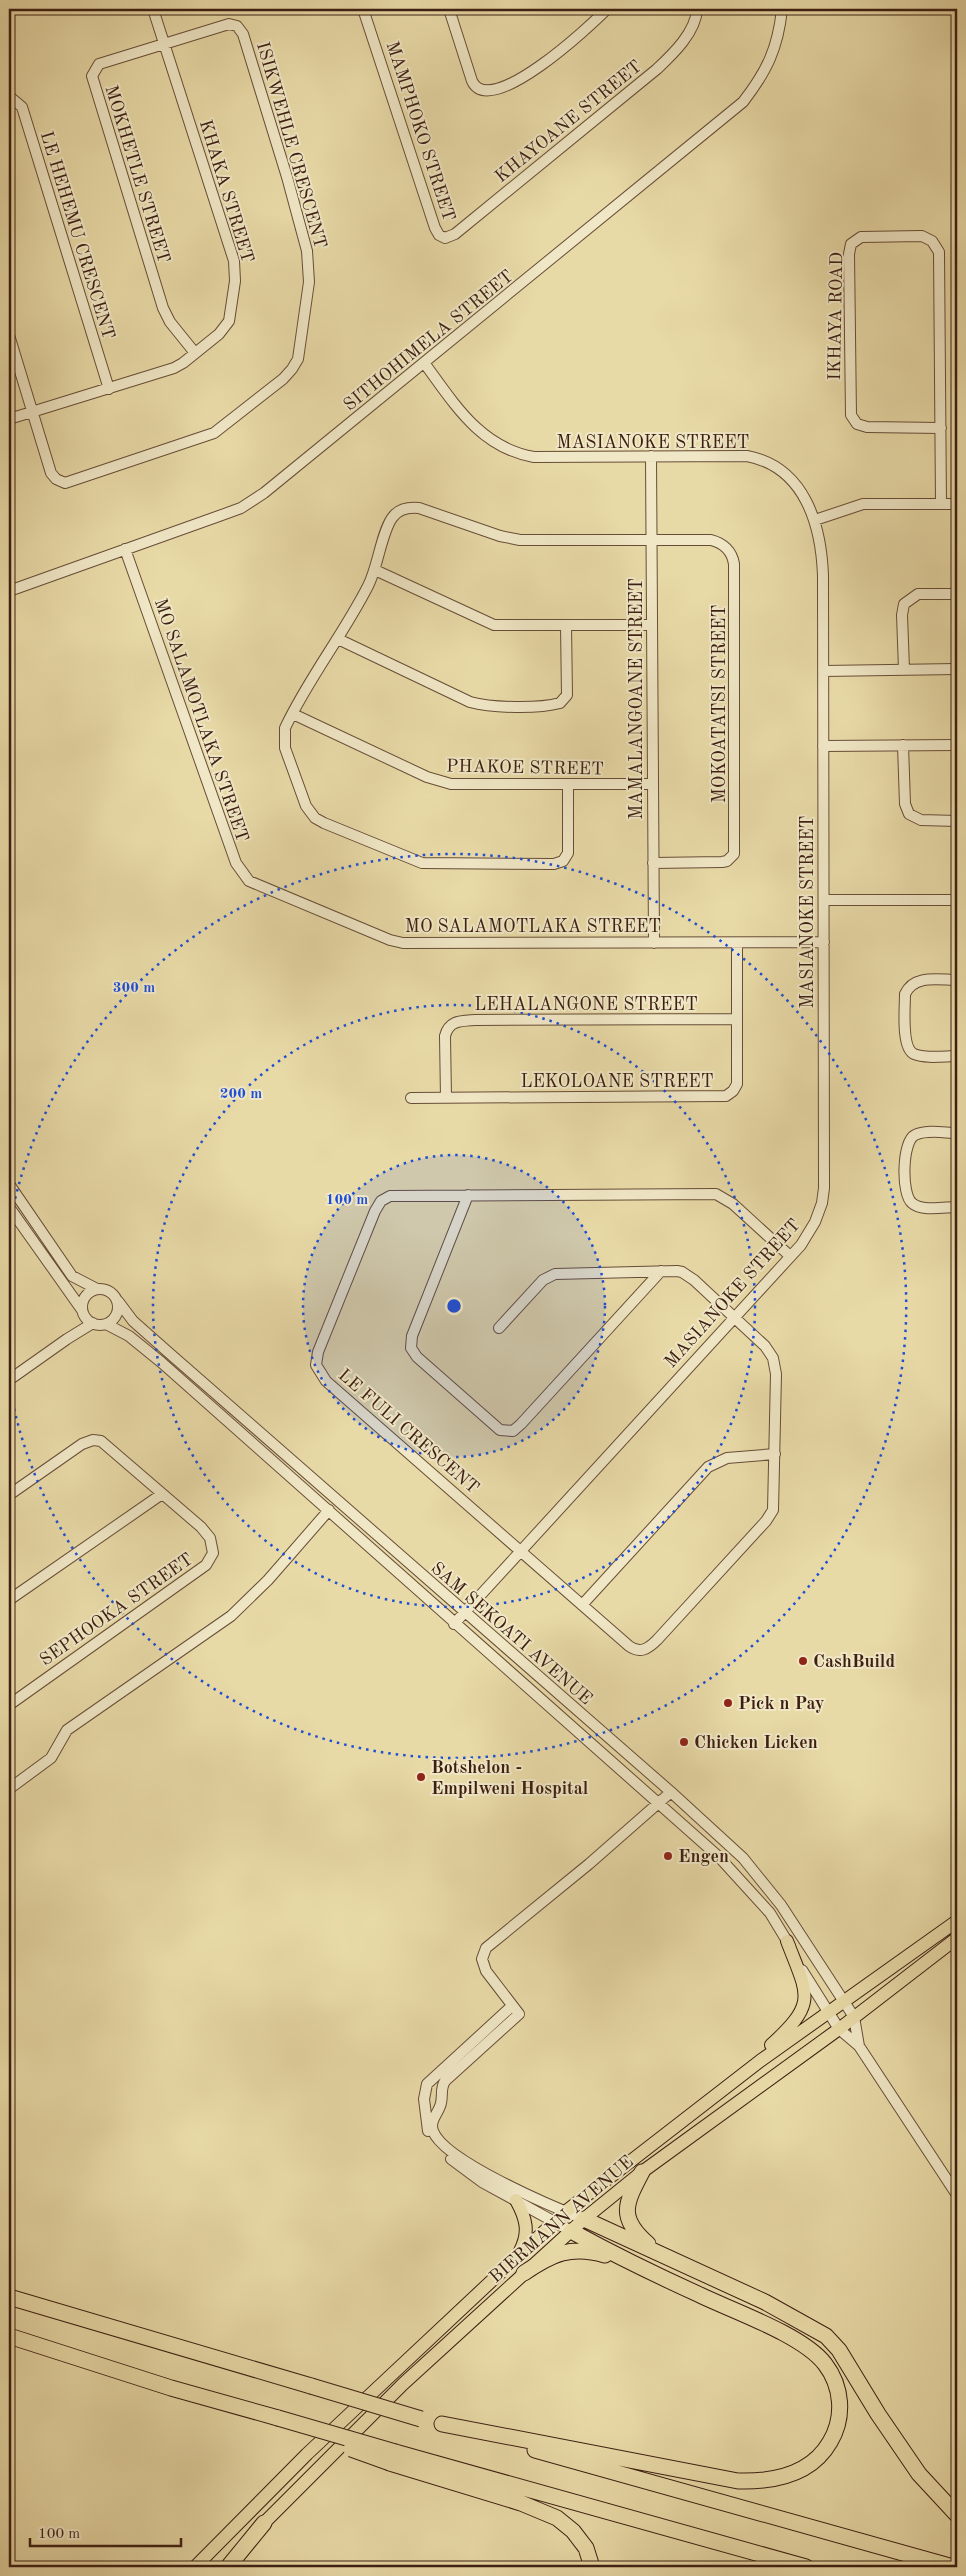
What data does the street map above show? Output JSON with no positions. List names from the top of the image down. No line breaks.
{"streets":{"main road":["BIERMANN AVENUE"],"street":["KHAYOANE STREET","MAMPHOKO STREET","ISIKWEHLE CRESCENT","MOKHETLE STREET","KHAKA STREET","LE HEHEMU CRESCENT","IKHAYA ROAD","SITHOHIMELA STREET","MASIANOKE STREET","MAMALANGOANE STREET","MOKOATATSI STREET","MO SALAMOTLAKA STREET","PHAKOE STREET","LEHALANGONE STREET","LEKOLOANE STREET","LE FULI CRESCENT","SEPHOOKA STREET","SAM SEKOATI AVENUE"]},"crossings":[["KHAYOANE STREET","MAMPHOKO STREET"],["ISIKWEHLE CRESCENT","MOKHETLE STREET"],["ISIKWEHLE CRESCENT","KHAKA STREET"],["MOKHETLE STREET","KHAKA STREET"],["KHAKA STREET","LE HEHEMU CRESCENT"],["SITHOHIMELA STREET","MASIANOKE STREET"],["SITHOHIMELA STREET","MO SALAMOTLAKA STREET"],["MASIANOKE STREET","MAMALANGOANE STREET"],["MASIANOKE STREET","MO SALAMOTLAKA STREET"],["MASIANOKE STREET","LE FULI CRESCENT"],["MASIANOKE STREET","SAM SEKOATI AVENUE"],["MAMALANGOANE STREET","MOKOATATSI STREET"],["MAMALANGOANE STREET","MO SALAMOTLAKA STREET"],["MAMALANGOANE STREET","PHAKOE STREET"],["MOKOATATSI STREET","PHAKOE STREET"],["MO SALAMOTLAKA STREET","LEKOLOANE STREET"],["LEHALANGONE STREET","LEKOLOANE STREET"],["SAM SEKOATI AVENUE","BIERMANN AVENUE"]],"places":["CashBuild","Pick n Pay","Chicken Licken","Botshelon - Empilweni Hospital","Engen"],"scale_bar":"100 m","rings":["300 m","200 m","100 m"]}
